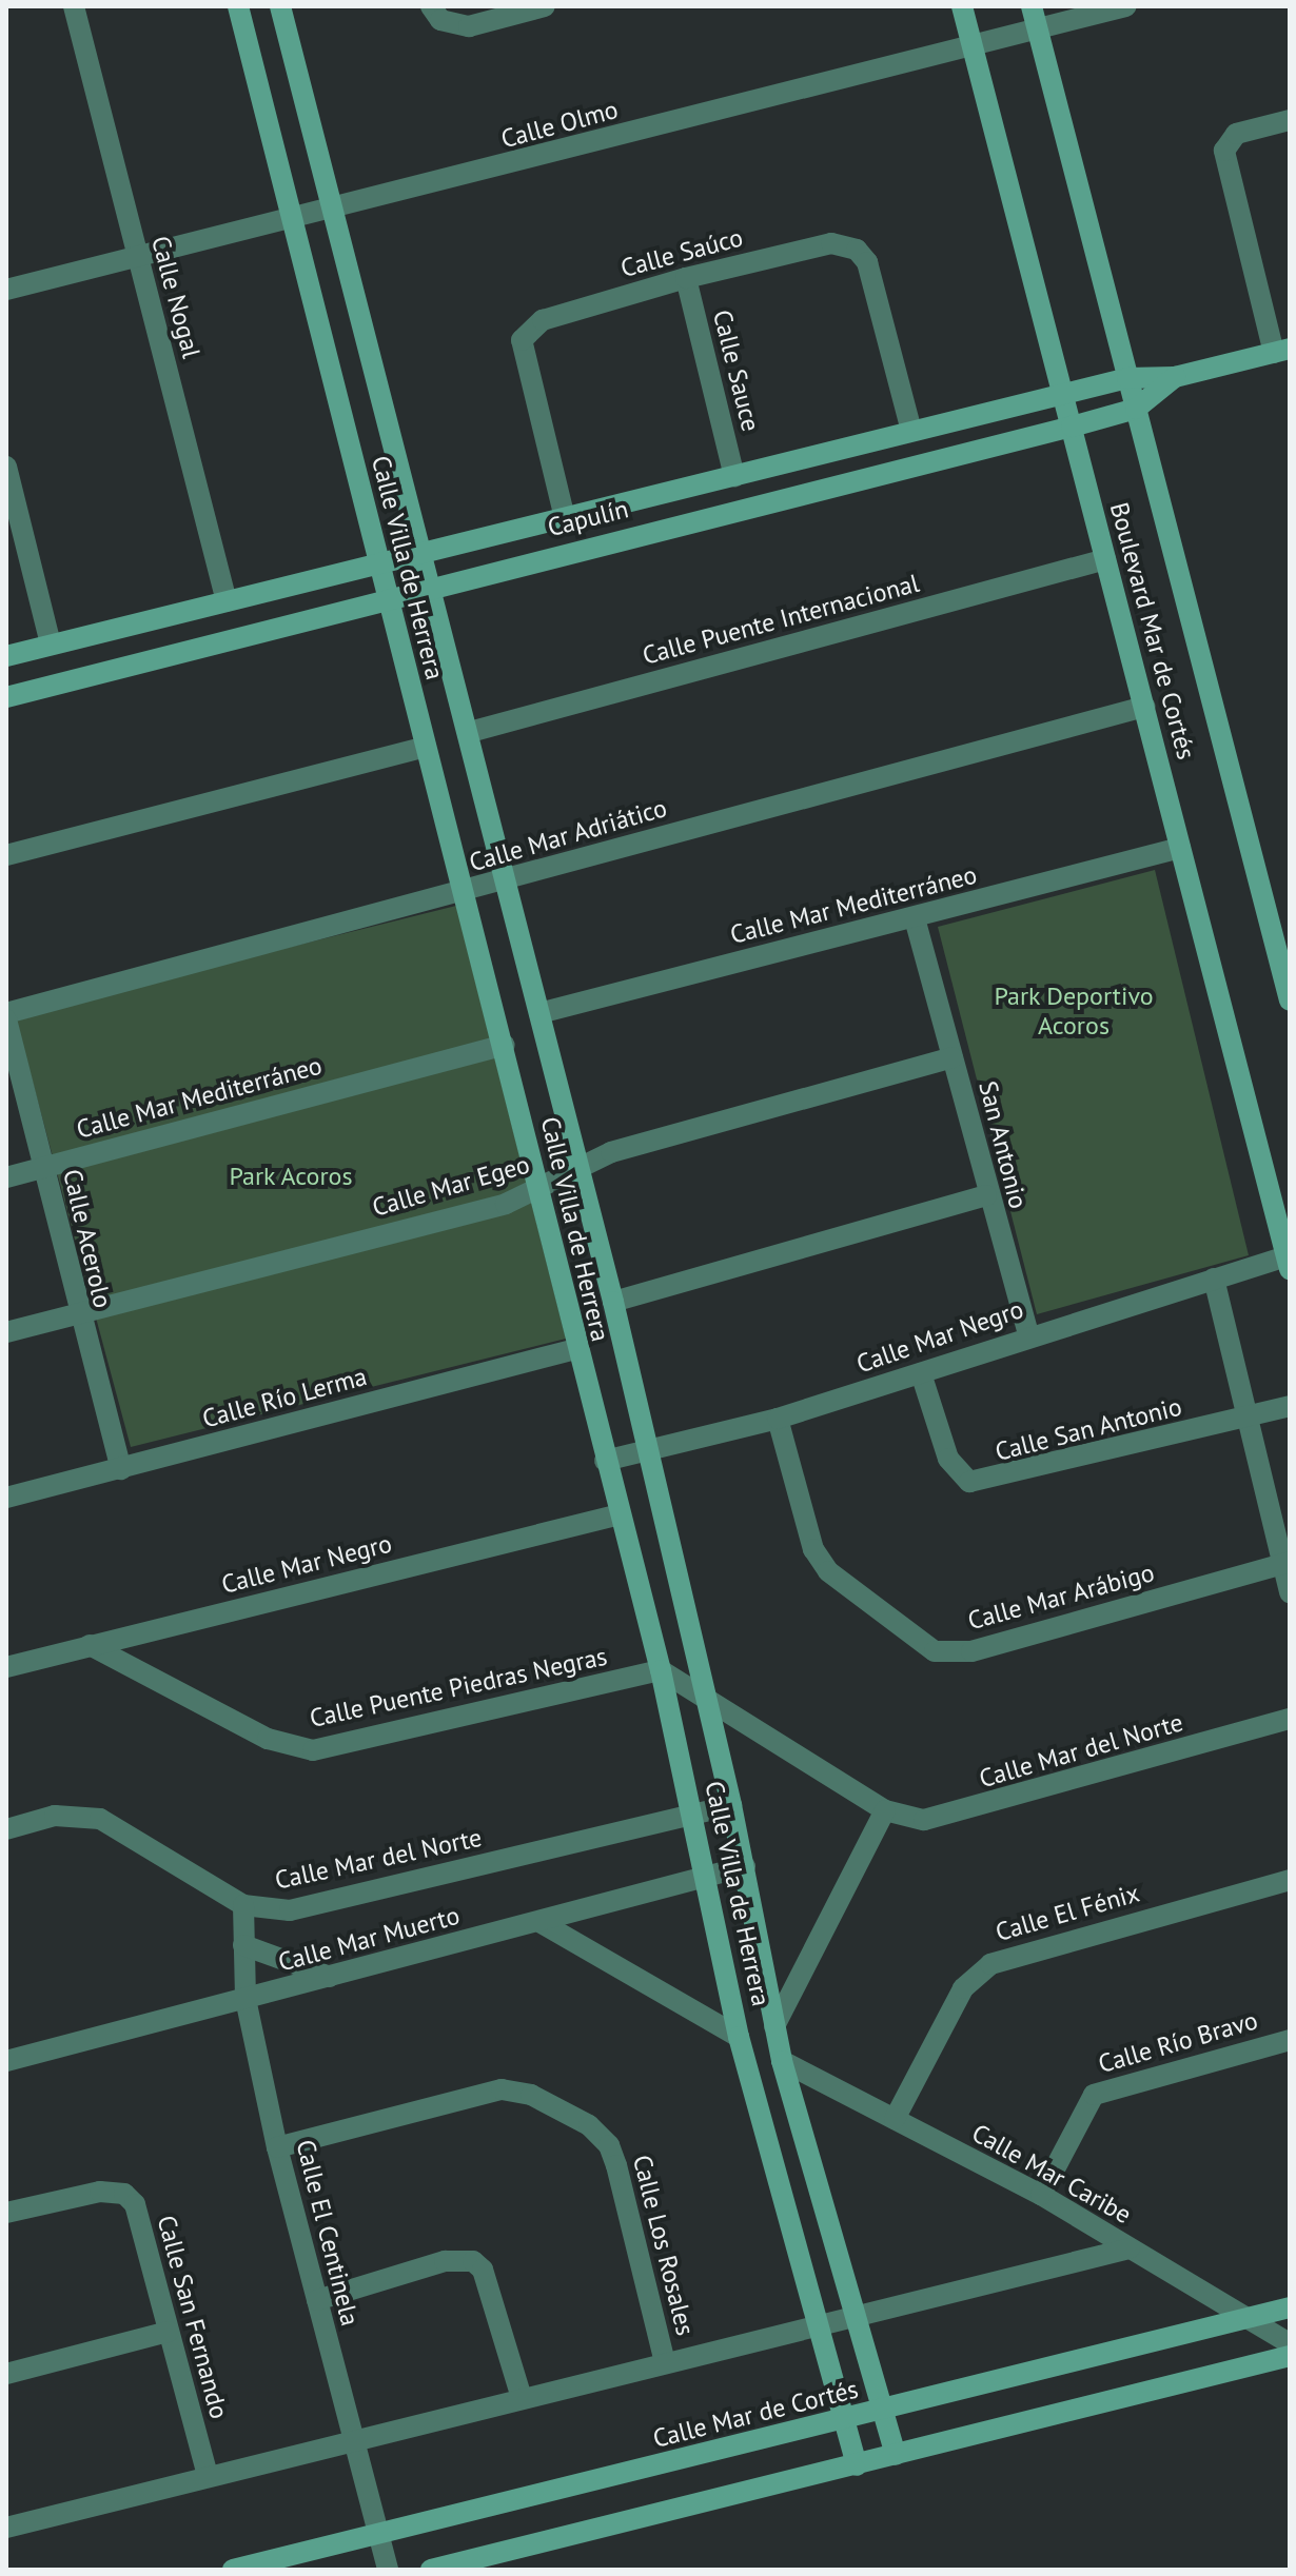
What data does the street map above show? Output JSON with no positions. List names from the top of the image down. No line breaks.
{"streets":{"street":["Calle Olmo","Calle Saúco","Calle Nogal","Calle Sauce","Capulín","Calle Villa de Herrera","Calle Puente Internacional","Boulevard Mar de Cortés","Calle Mar Adriático","Calle Mar Mediterráneo","San Antonio","Calle Mar Egeo","Calle Acerolo","Calle Mar Negro","Calle Río Lerma","Calle San Antonio","Calle Mar Arábigo","Calle Puente Piedras Negras","Calle Mar del Norte","Calle El Fénix","Calle Mar Muerto","Calle Río Bravo","Calle Mar Caribe","Calle El Centinela","Calle Los Rosales","Calle San Fernando","Calle Mar de Cortés"]},"crossings":[["Calle Olmo","Calle Nogal"],["Calle Olmo","Calle Villa de Herrera"],["Calle Olmo","Boulevard Mar de Cortés"],["Calle Saúco","Calle Sauce"],["Calle Saúco","Capulín"],["Calle Nogal","Capulín"],["Calle Sauce","Capulín"],["Capulín","Calle Villa de Herrera"],["Capulín","Boulevard Mar de Cortés"],["Calle Villa de Herrera","Calle Puente Internacional"],["Calle Villa de Herrera","Calle Mar Adriático"],["Calle Villa de Herrera","Calle Mar Mediterráneo"],["Calle Villa de Herrera","Calle Mar Egeo"],["Calle Villa de Herrera","Calle Mar Negro"],["Calle Villa de Herrera","Calle Río Lerma"],["Calle Villa de Herrera","Calle Puente Piedras Negras"],["Calle Villa de Herrera","Calle Mar del Norte"],["Calle Villa de Herrera","Calle Mar Muerto"],["Calle Villa de Herrera","Calle Mar Caribe"],["Calle Villa de Herrera","Calle Mar de Cortés"],["Calle Puente Internacional","Boulevard Mar de Cortés"],["Boulevard Mar de Cortés","Calle Mar Adriático"],["Boulevard Mar de Cortés","Calle Mar Mediterráneo"],["Boulevard Mar de Cortés","Calle Mar Negro"],["Calle Mar Mediterráneo","San Antonio"],["Calle Mar Mediterráneo","Calle Acerolo"],["San Antonio","Calle Mar Egeo"],["San Antonio","Calle Mar Negro"],["Calle Mar Egeo","Calle Acerolo"],["Calle Acerolo","Calle Río Lerma"],["Calle Mar Negro","Calle San Antonio"],["Calle Mar Negro","Calle Mar Arábigo"],["Calle Mar Negro","Calle Puente Piedras Negras"],["Calle Puente Piedras Negras","Calle Mar del Norte"],["Calle Mar del Norte","Calle El Centinela"],["Calle El Fénix","Calle Mar Caribe"],["Calle Mar Muerto","Calle El Centinela"],["Calle Río Bravo","Calle Mar Caribe"],["Calle Mar Caribe","Calle Mar de Cortés"],["Calle El Centinela","Calle Los Rosales"],["Calle El Centinela","Calle Mar de Cortés"]],"parks":["Park Deportivo Acoros","Park Acoros"]}
